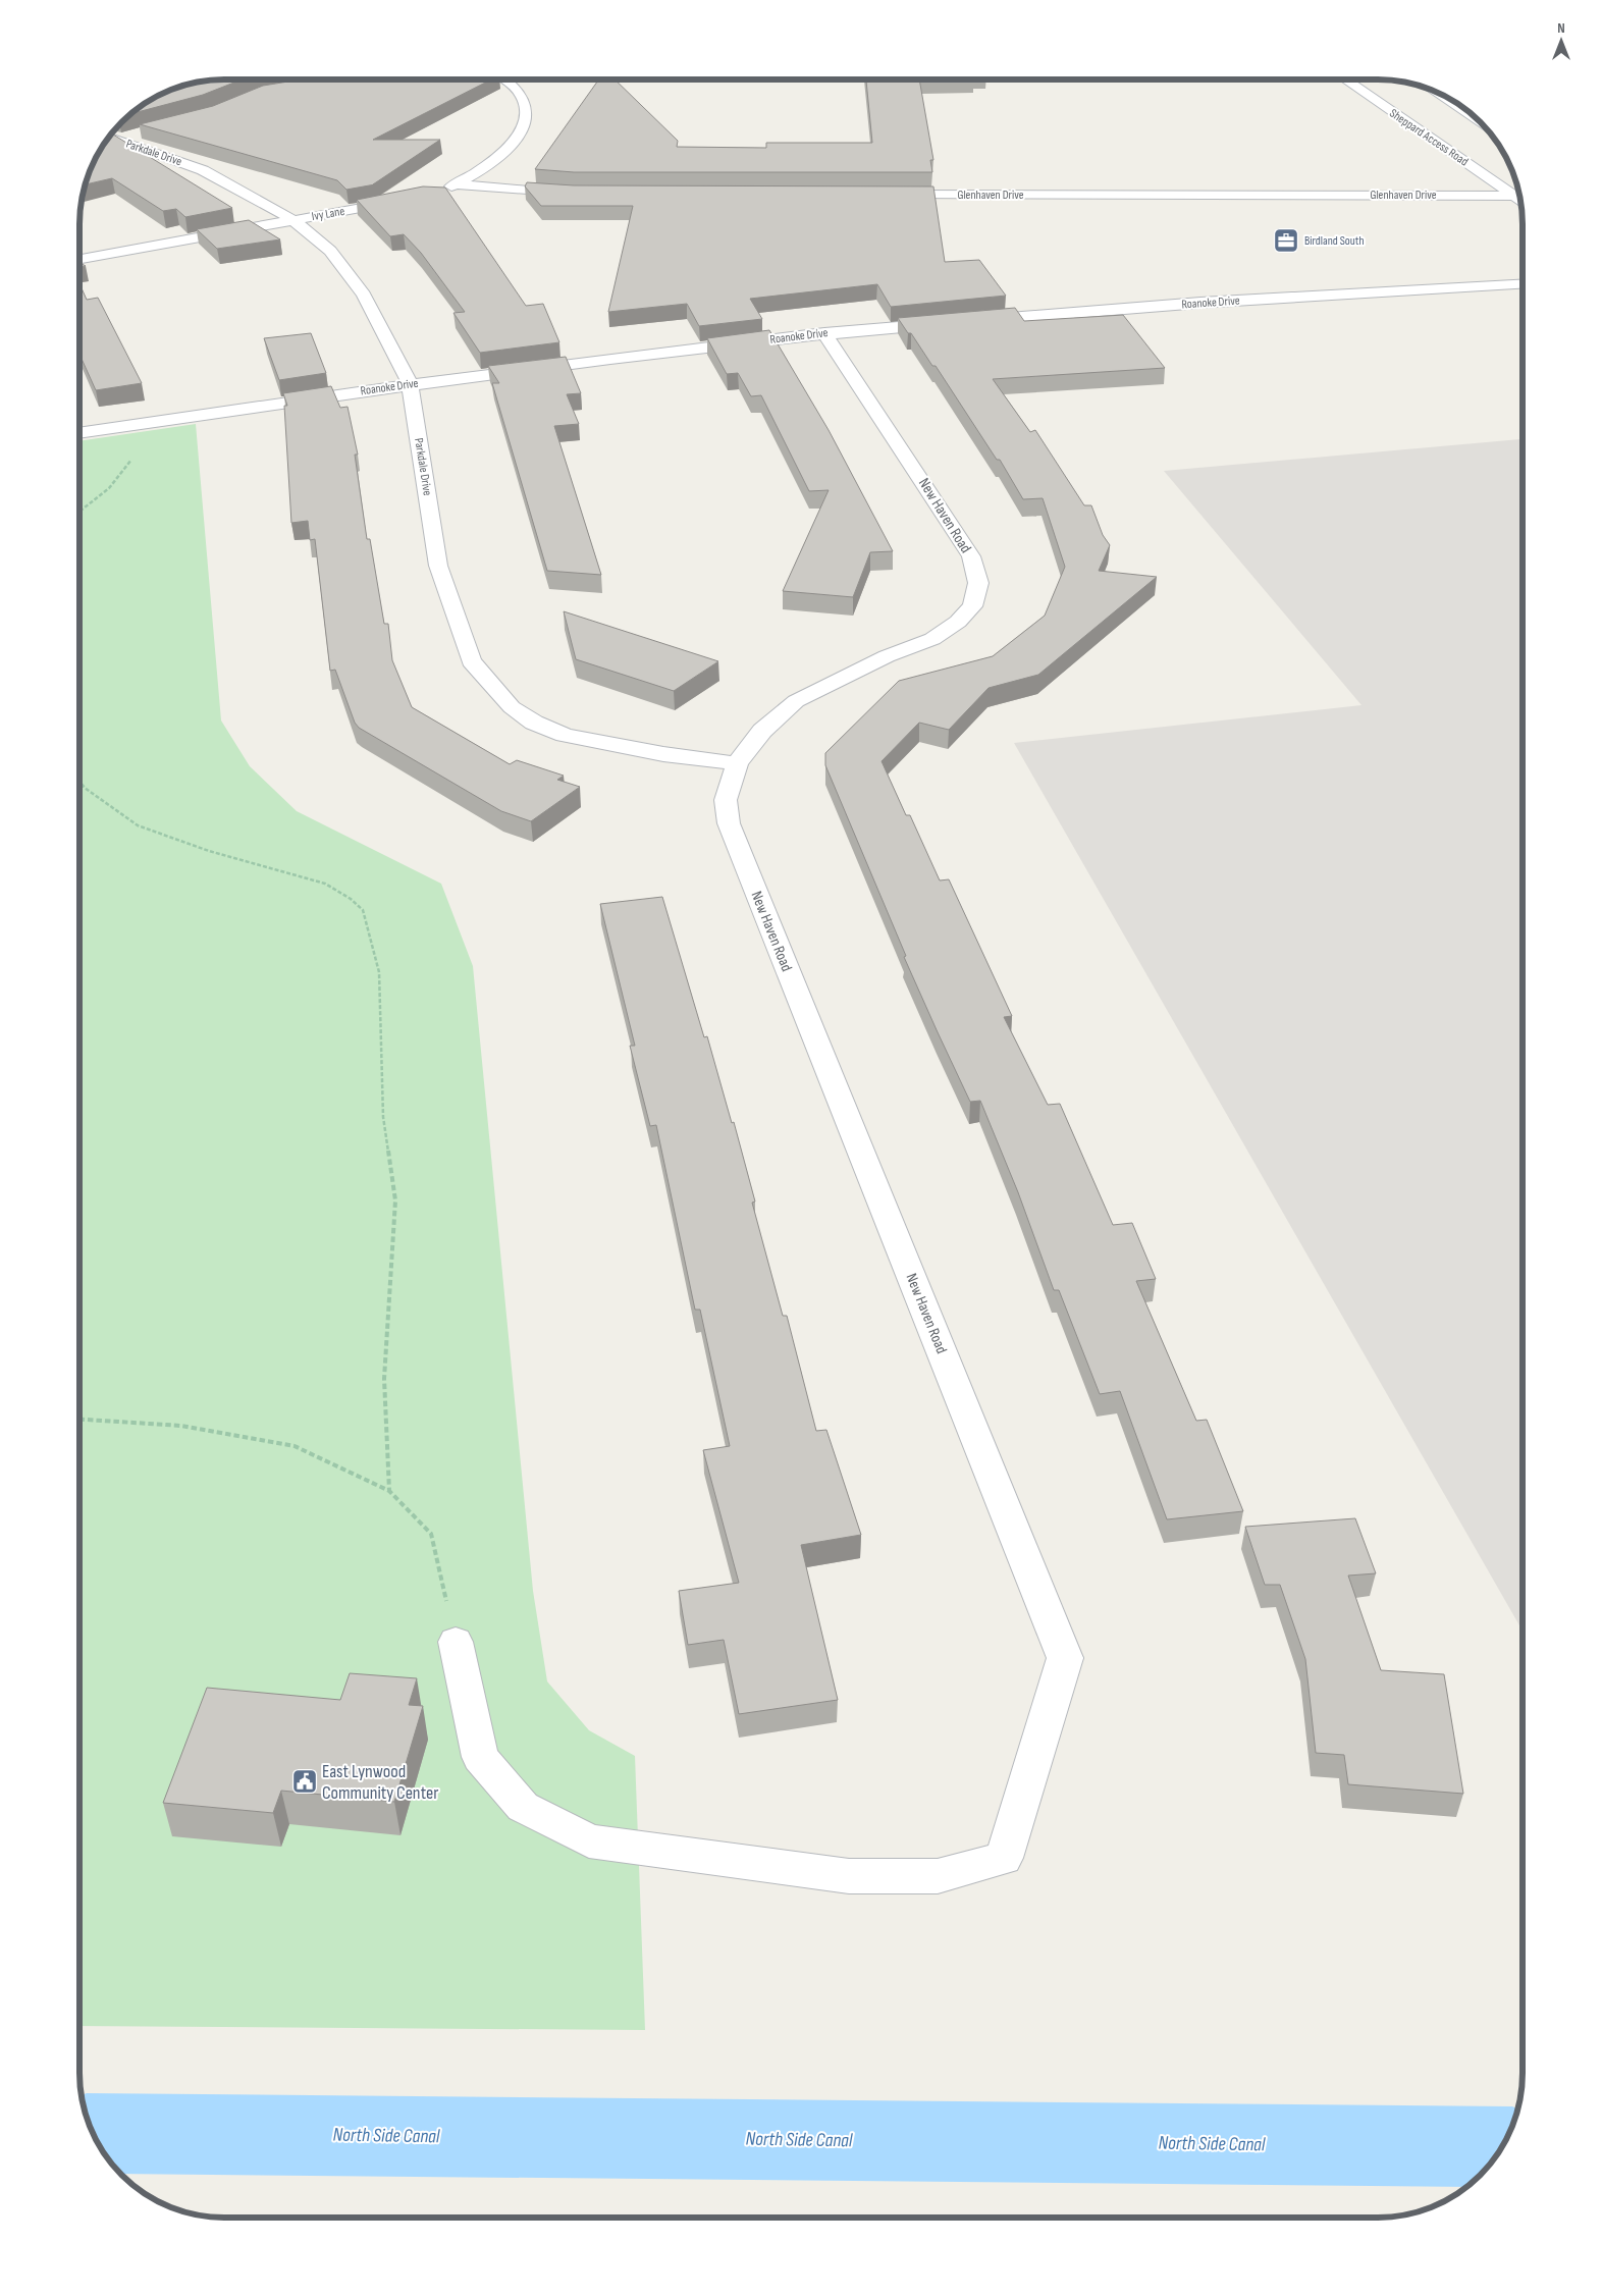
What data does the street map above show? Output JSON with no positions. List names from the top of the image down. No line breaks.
{"streets":{"street":["Sheppard Access Road","Parkdale Drive","Glenhaven Drive","Ivy Lane","Roanoke Drive","New Haven Road"]},"crossings":[["Sheppard Access Road","Glenhaven Drive"],["Parkdale Drive","Ivy Lane"],["Parkdale Drive","Roanoke Drive"],["Parkdale Drive","New Haven Road"],["Roanoke Drive","New Haven Road"]],"water":["North Side Canal"],"places":{"office":["Birdland South"],"public building":["East Lynwood Community Center"]},"north":"top"}
